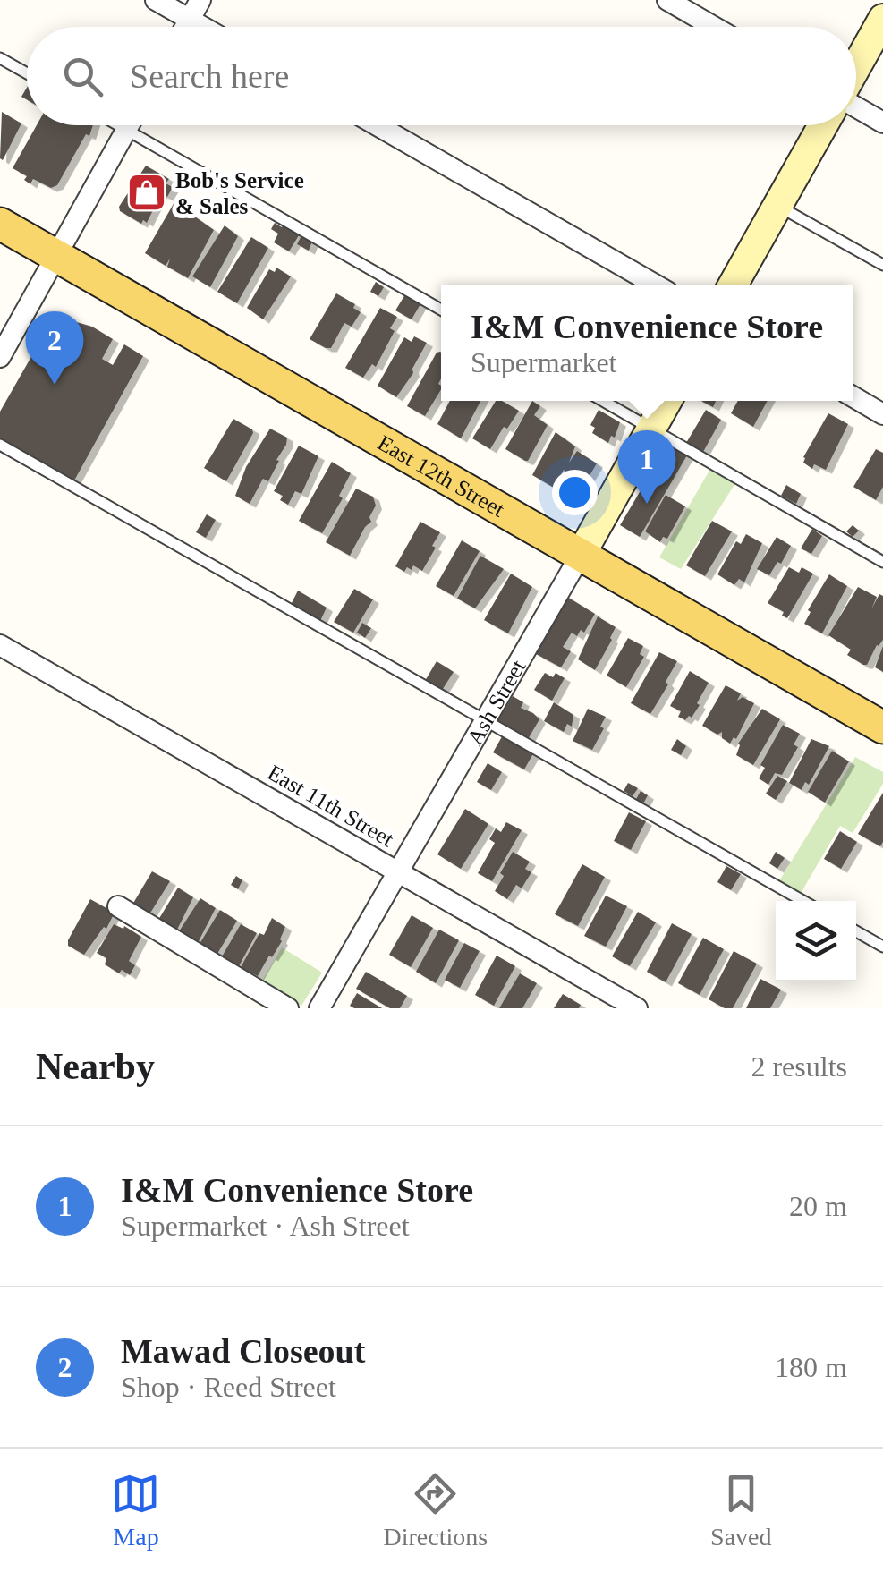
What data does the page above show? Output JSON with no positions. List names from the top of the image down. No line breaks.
{"streets":{"main road":["East 12th Street"],"street":["Ash Street","East 11th Street"]},"crossings":[["East 12th Street","Ash Street"],["Ash Street","East 11th Street"]],"places":{"shop":["Bob's Service & Sales"]},"page":{"search":"Search here","popup":["I&M Convenience Store","Supermarket"],"pins":["2","1"],"heading":["Nearby","2 results"],"list":[{"mark":"1","name":"I&M Convenience Store","note":"Supermarket · Ash Street","value":"20 m"},{"mark":"2","name":"Mawad Closeout","note":"Shop · Reed Street","value":"180 m"}],"nav":["Map","Directions","Saved"]}}
